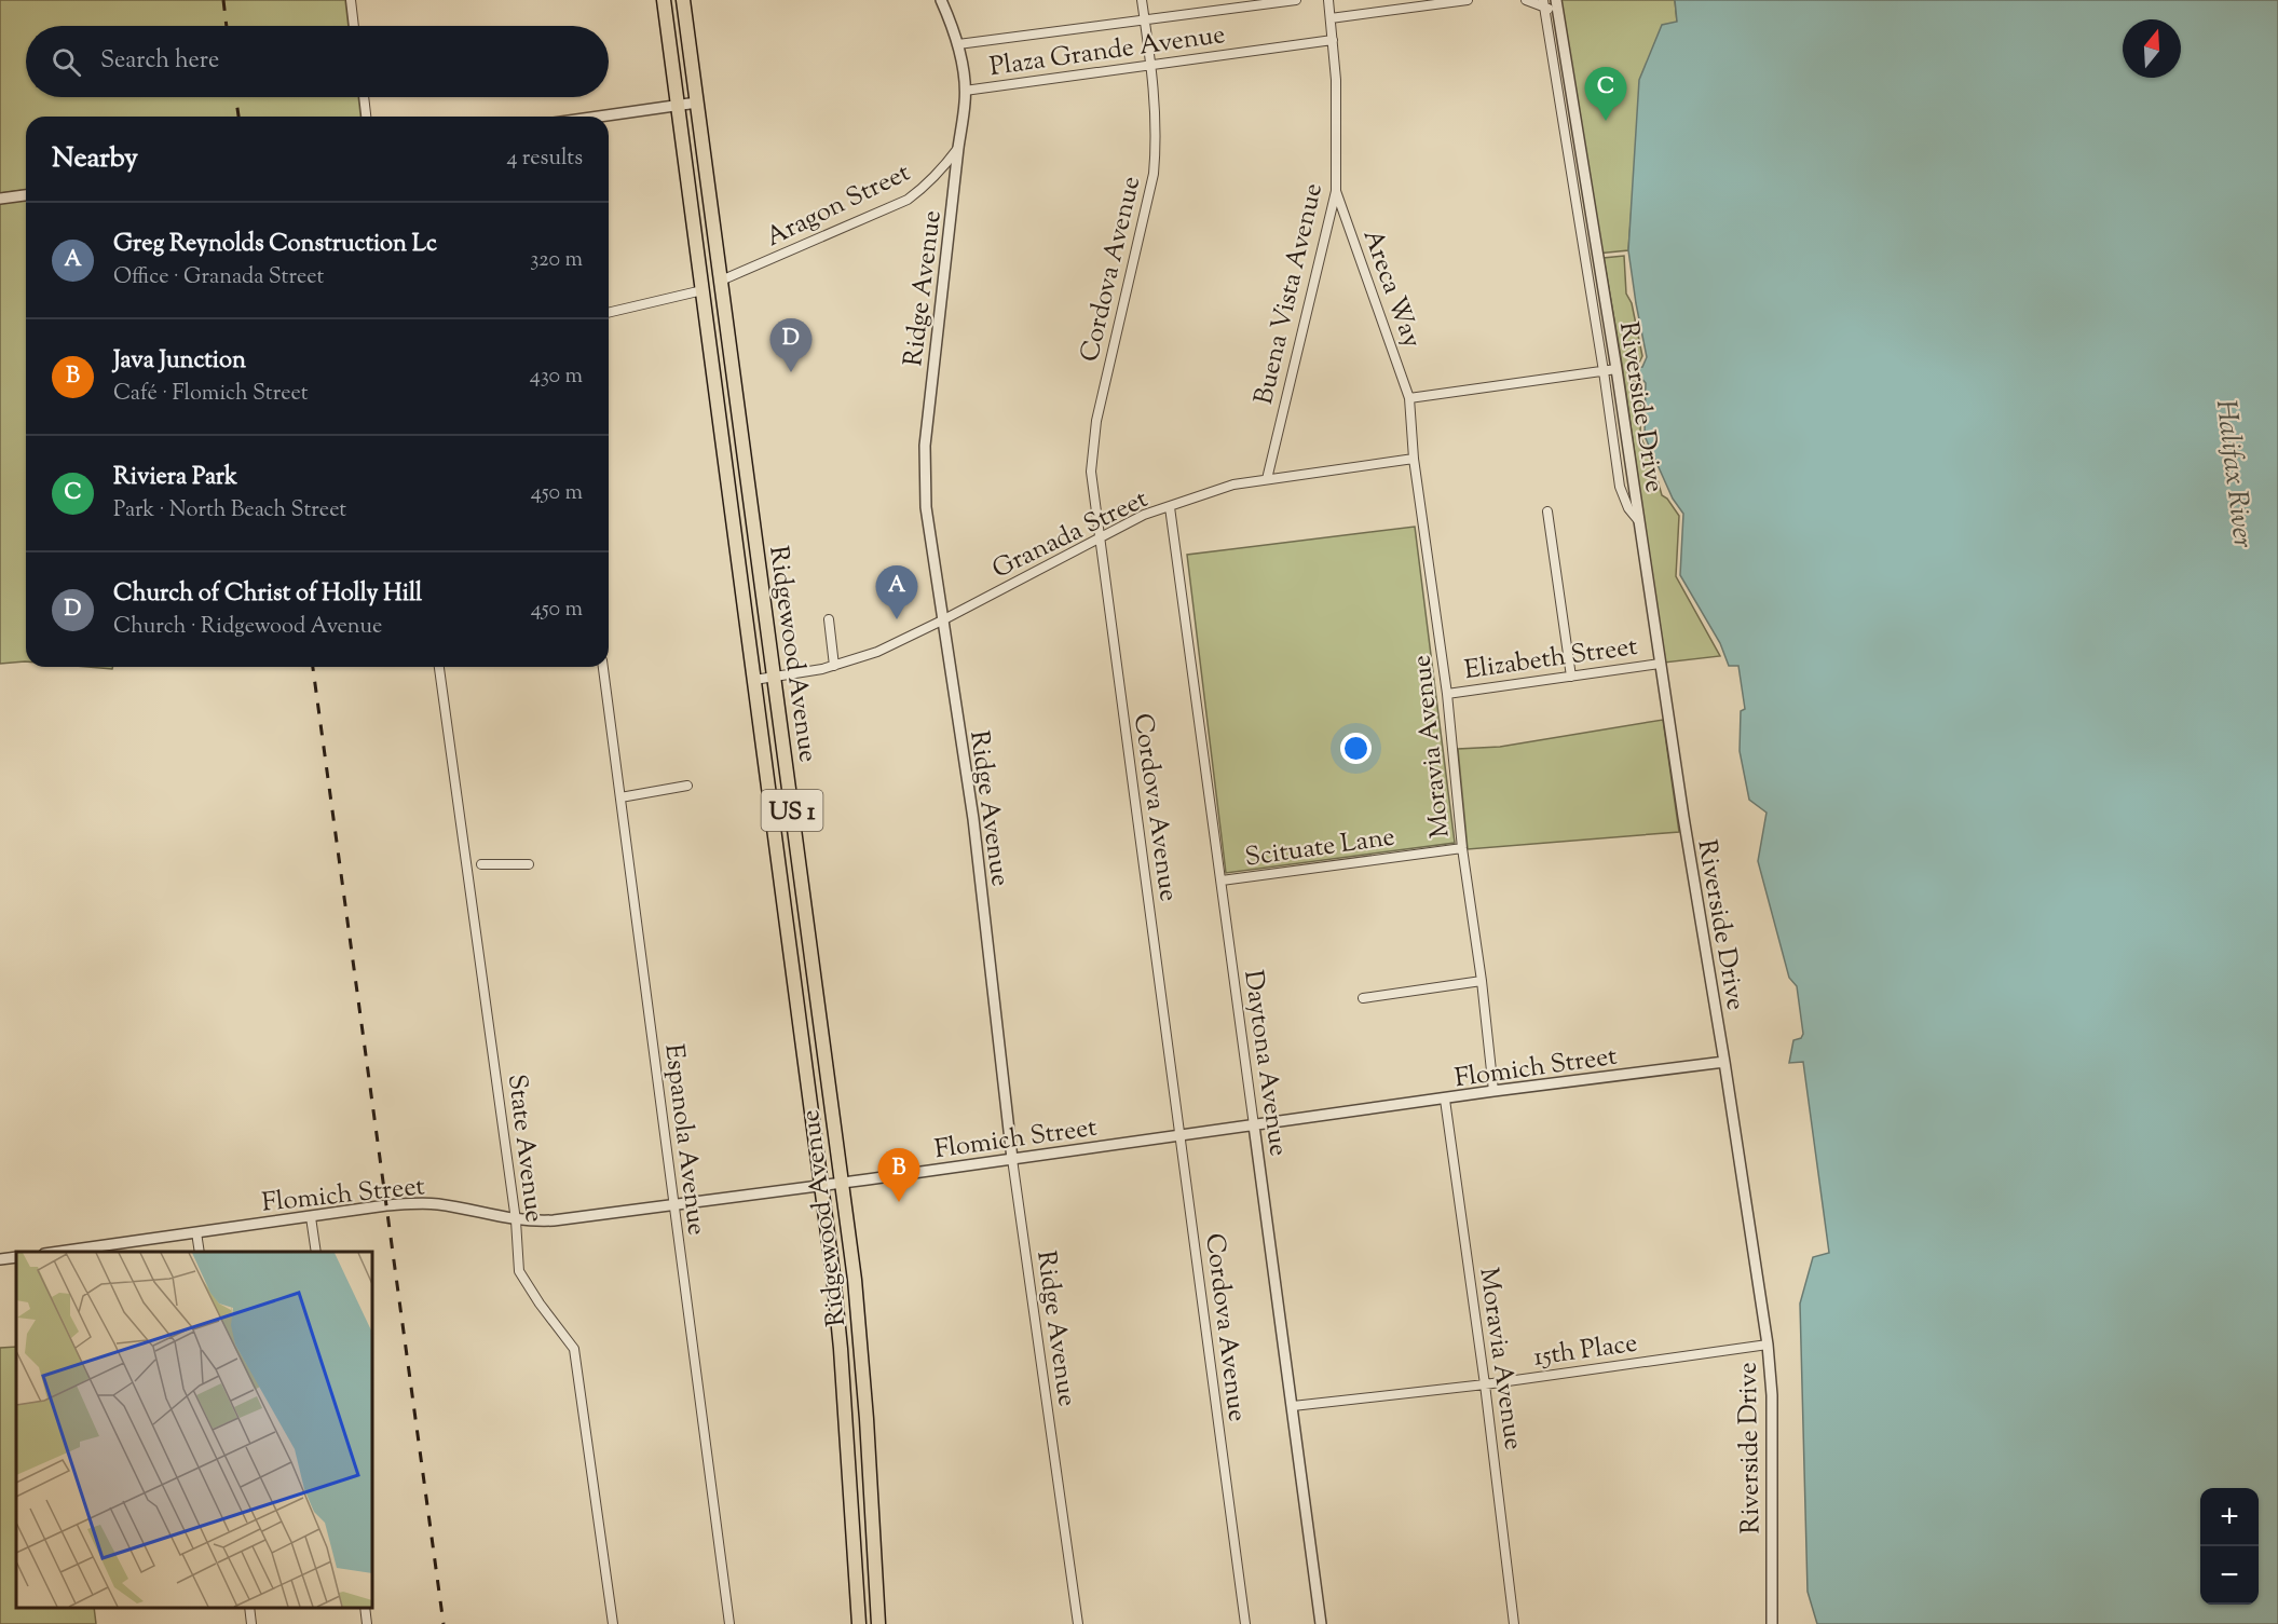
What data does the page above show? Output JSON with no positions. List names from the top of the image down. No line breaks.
{"streets":{"main road":["Ridgewood Avenue","US 1"],"street":["Plaza Grande Avenue","Aragon Street","Cordova Avenue","Ridge Avenue","Areca Way","Buena Vista Avenue","Riverside Drive","Granada Street","Elizabeth Street","Moravia Avenue","Scituate Lane","Daytona Avenue","Flomich Street","Espanola Avenue","State Avenue","15th Place"]},"crossings":[["Plaza Grande Avenue","Cordova Avenue"],["Plaza Grande Avenue","Ridge Avenue"],["Plaza Grande Avenue","Buena Vista Avenue"],["Aragon Street","Ridge Avenue"],["Aragon Street","Ridgewood Avenue"],["Cordova Avenue","Granada Street"],["Cordova Avenue","Flomich Street"],["Ridge Avenue","Granada Street"],["Ridge Avenue","Flomich Street"],["Areca Way","Buena Vista Avenue"],["Areca Way","Moravia Avenue"],["Buena Vista Avenue","Granada Street"],["Riverside Drive","Elizabeth Street"],["Riverside Drive","Flomich Street"],["Riverside Drive","15th Place"],["Granada Street","Ridgewood Avenue"],["Granada Street","Moravia Avenue"],["Granada Street","Daytona Avenue"],["Ridgewood Avenue","Flomich Street"],["Elizabeth Street","Moravia Avenue"],["Moravia Avenue","Scituate Lane"],["Moravia Avenue","Flomich Street"],["Moravia Avenue","15th Place"],["Scituate Lane","Daytona Avenue"],["Daytona Avenue","Flomich Street"],["Daytona Avenue","15th Place"],["Flomich Street","Espanola Avenue"],["Flomich Street","State Avenue"]],"water":["Halifax River"],"north":"top","page":{"search":"Search here","pins":["C","D","A","B"],"heading":["Nearby","4 results"],"list":[{"mark":"A","name":"Greg Reynolds Construction Lc","note":"Office · Granada Street","value":"320 m"},{"mark":"B","name":"Java Junction","note":"Café · Flomich Street","value":"430 m"},{"mark":"C","name":"Riviera Park","note":"Park · North Beach Street","value":"450 m"},{"mark":"D","name":"Church of Christ of Holly Hill","note":"Church · Ridgewood Avenue","value":"450 m"}],"map_buttons":["+","−"]}}
